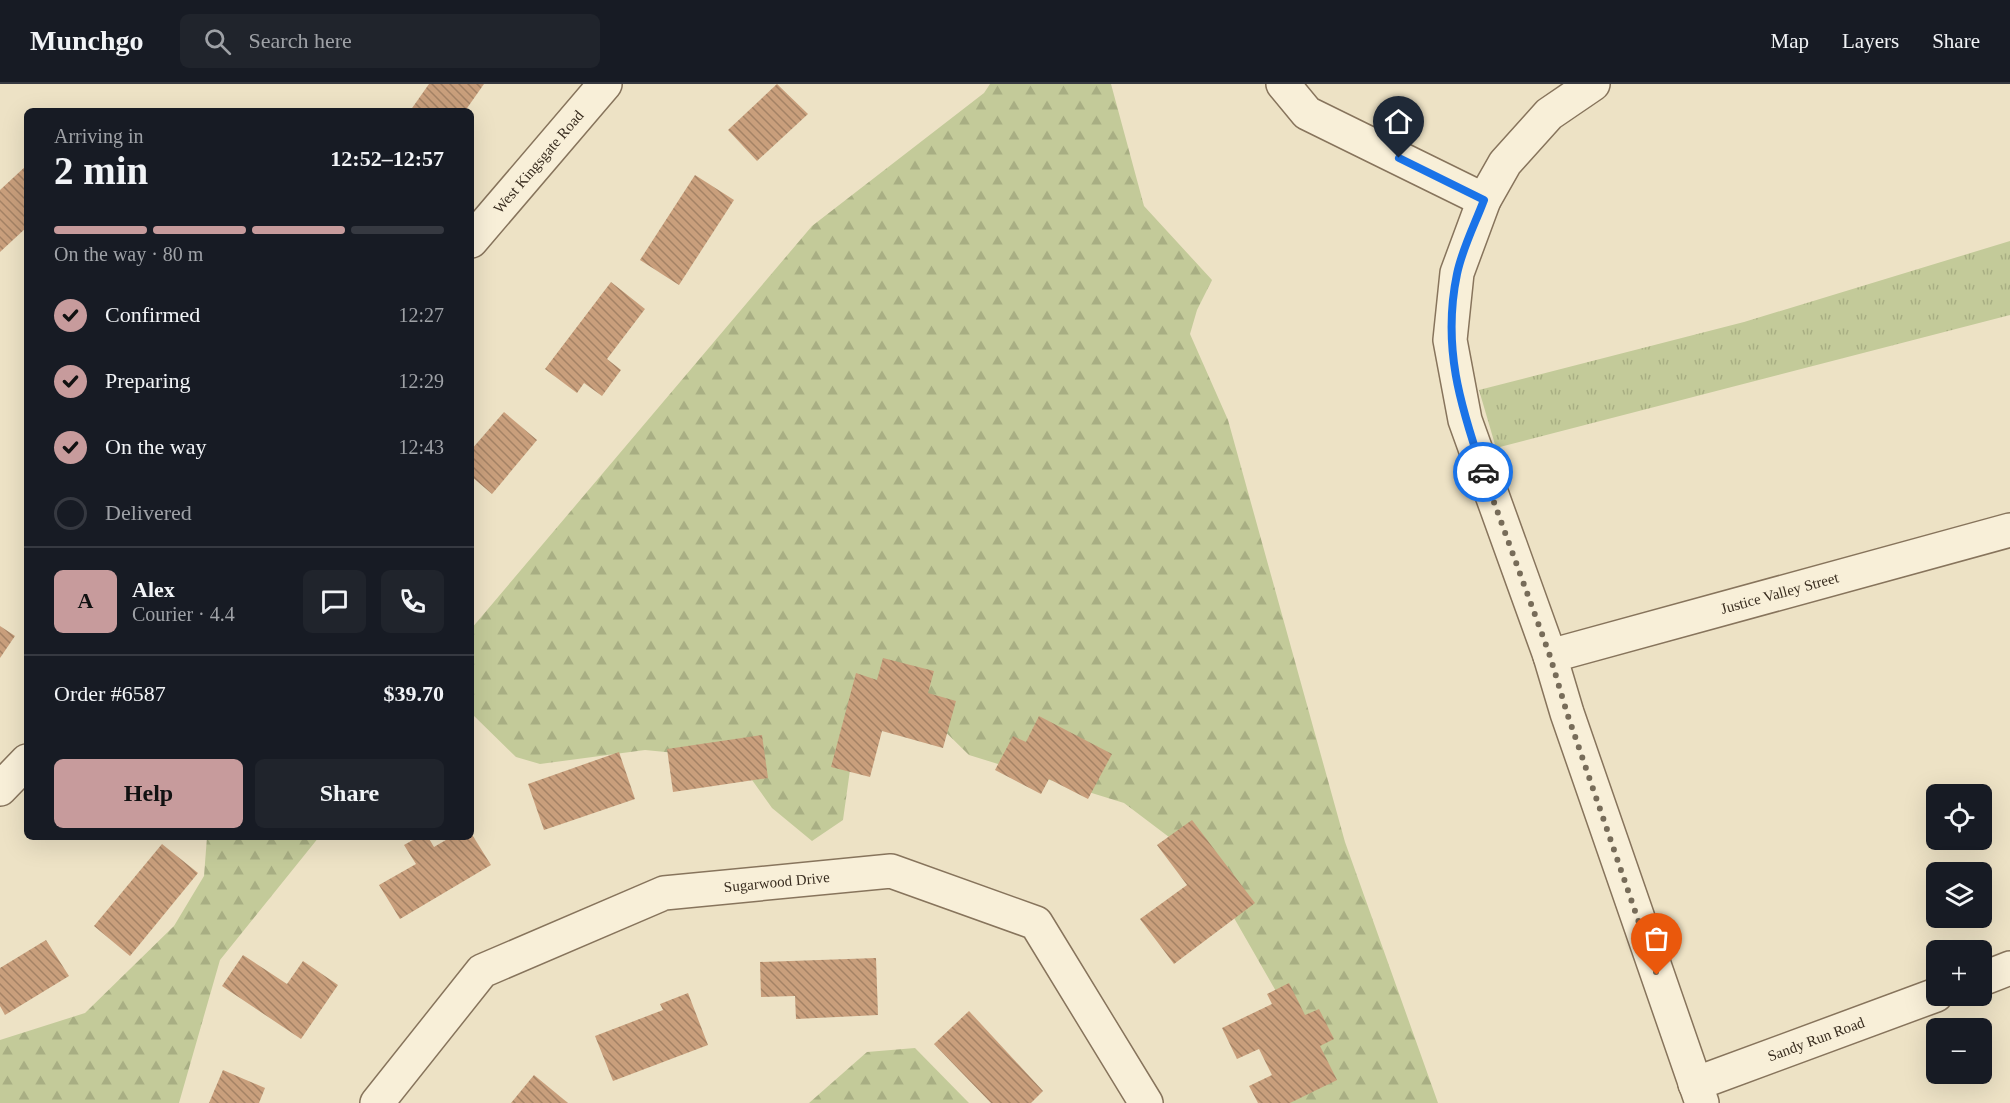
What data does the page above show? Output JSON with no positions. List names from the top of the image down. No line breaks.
{"streets":{"street":["West Kingsgate Road","Justice Valley Street","Sugarwood Drive","Sandy Run Road"]},"page":{"header":"Munchgo","search":"Search here","nav":["Map","Layers","Share"],"heading":["2 min","Arriving in","12:52–12:57"],"panel":["Alex","Courier · 4.4","Order #6587","$39.70"],"bar":"On the way · 80 m","list":[["Confirmed","12:27"],["Preparing","12:29"],["On the way","12:43"],"Delivered"],"round":"A","buttons":["Help","Share"],"map_buttons":["+","−"]}}
